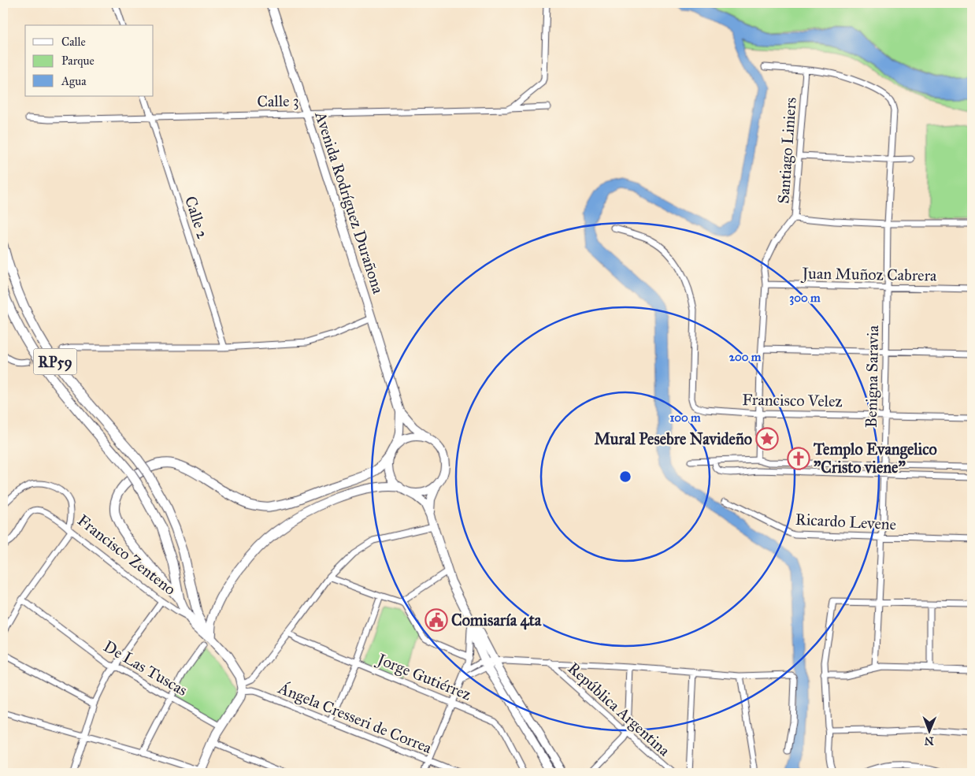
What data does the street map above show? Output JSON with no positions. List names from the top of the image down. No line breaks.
{"streets":{"main road":["Avenida Rodríguez Durañona","RP59"],"street":["Calle 3","Santiago Liniers","Calle 2","Juan Muñoz Cabrera","Benigna Saravia","Francisco Velez","Ricardo Levene","Francisco Zenteno","De Las Tuscas","Jorge Gutiérrez","República Argentina","Ángela Cresseri de Correa"]},"crossings":[["Calle 3","Avenida Rodríguez Durañona"],["Calle 3","Calle 2"],["Santiago Liniers","Juan Muñoz Cabrera"],["Santiago Liniers","Benigna Saravia"],["Santiago Liniers","Francisco Velez"],["Juan Muñoz Cabrera","Benigna Saravia"],["Benigna Saravia","Francisco Velez"],["Benigna Saravia","Ricardo Levene"]],"places":{"place":["Mural Pesebre Navideño"],"church":["Templo Evangelico \"Cristo viene\""],"public building":["Comisaría 4ta"]},"legend":["Calle","Parque","Agua"],"north":"bottom","rings":["300 m","200 m","100 m"]}
